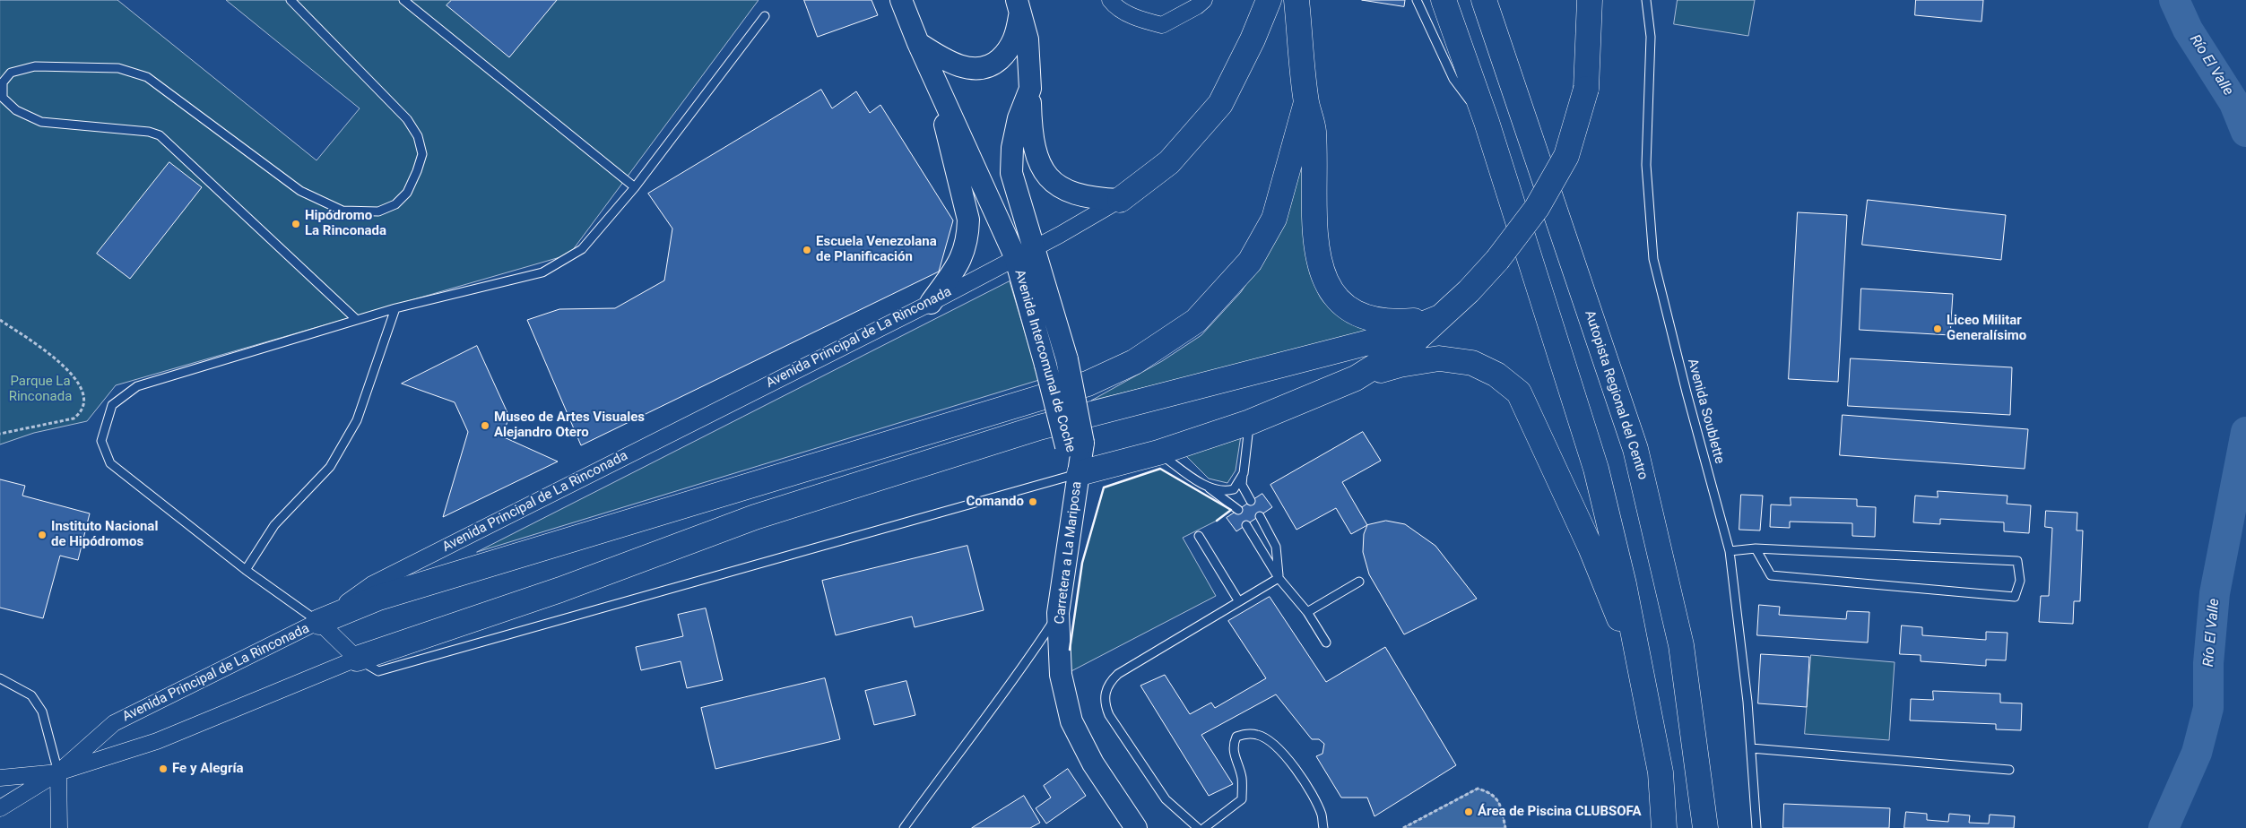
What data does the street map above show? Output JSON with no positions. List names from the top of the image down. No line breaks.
{"streets":{"highway":["Autopista Regional del Centro"],"main road":["Avenida Intercomunal de Coche","Carretera a La Mariposa"],"street":["Avenida Principal de La Rinconada"],"lane":["Avenida Soublette"]},"crossings":[["Avenida Principal de La Rinconada","Avenida Intercomunal de Coche"],["Avenida Intercomunal de Coche","Carretera a La Mariposa"]],"water":["Río El Valle"],"parks":["Parque La Rinconada"],"places":["Hipódromo La Rinconada","Escuela Venezolana de Planificación","Liceo Militar Generalísimo","Museo de Artes Visuales Alejandro Otero","Comando","Instituto Nacional de Hipódromos","Fe y Alegría","Área de Piscina CLUBSOFA"]}
